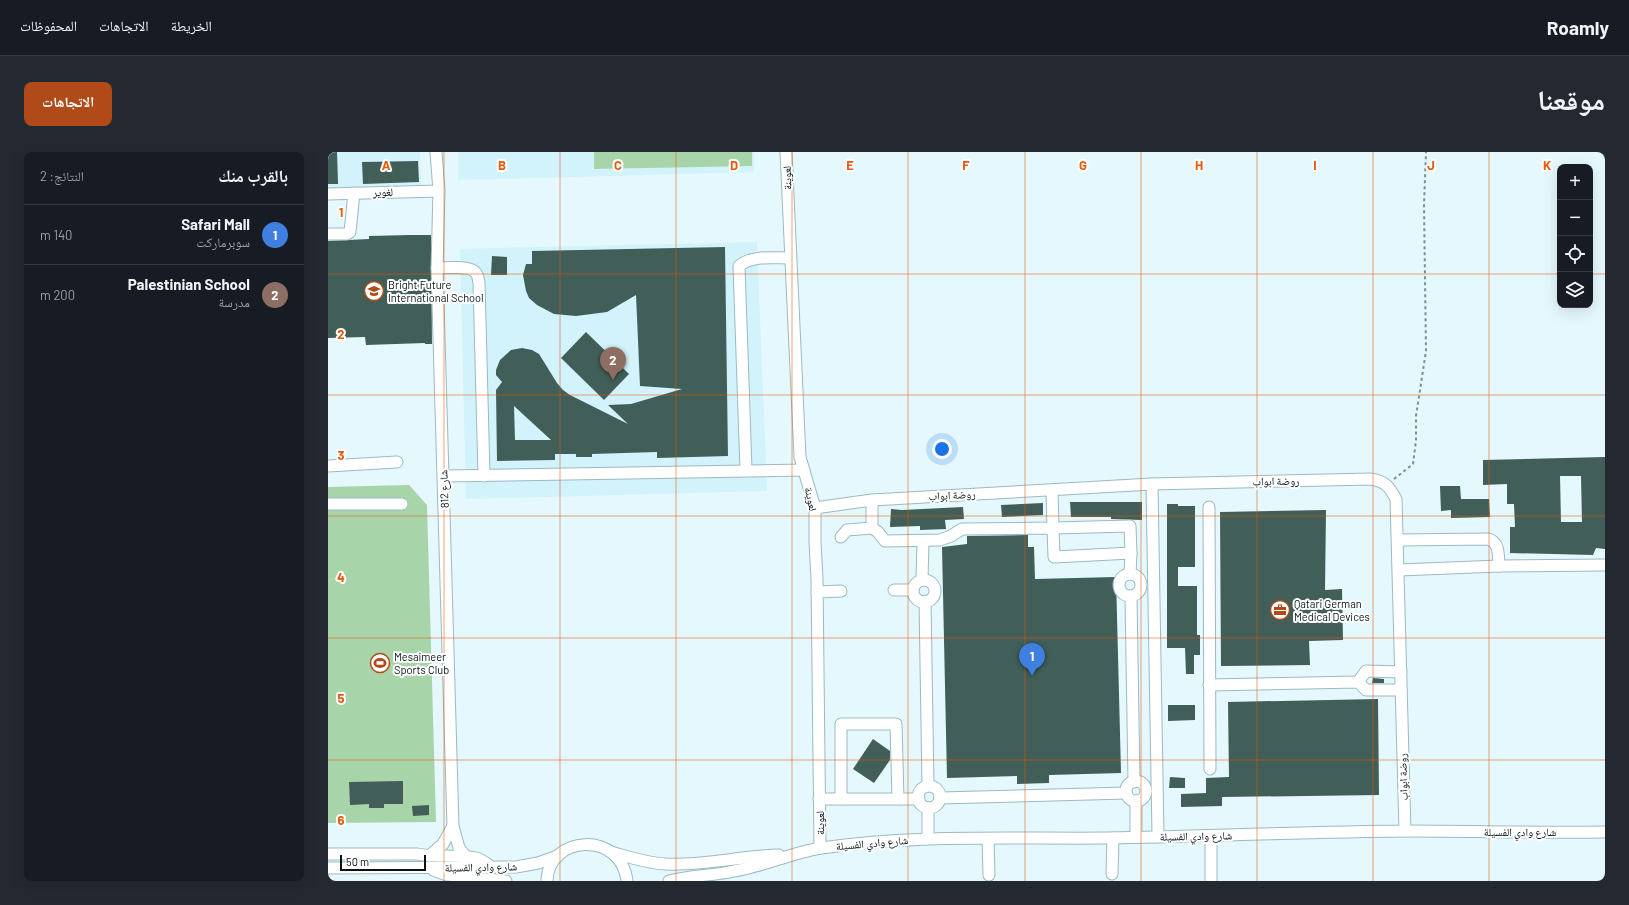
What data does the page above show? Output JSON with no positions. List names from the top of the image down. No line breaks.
{"streets":{"street":["لعوينة","لغوير","روضة ابواب","شارع 812","شارع وادي الفسيلة"]},"crossings":[["لعوينة","روضة ابواب"],["لعوينة","شارع وادي الفسيلة"],["لغوير","شارع 812"],["روضة ابواب","شارع وادي الفسيلة"]],"places":{"school or university":["Bright Future International School"],"office":["Qatari German Medical Devices"],"sports":["Mesaimeer Sports Club"]},"scale_bar":"50 m","page":{"header":"Roamly","nav":["الخريطة","الاتجاهات","المحفوظات"],"title":"موقعنا","buttons":"الاتجاهات","heading":["بالقرب منك","النتائج: 2"],"map_buttons":["+","−"],"list":[{"mark":"1","name":"Safari Mall","note":"سوبرماركت","value":"140 m"},{"mark":"2","name":"Palestinian School","note":"مدرسة","value":"200 m"}],"pins":["2","1"],"scale":"50 m"},"grid":{"columns":["A","B","C","D","E","F","G","H","I","J","K"],"rows":["1","2","3","4","5","6"]}}
